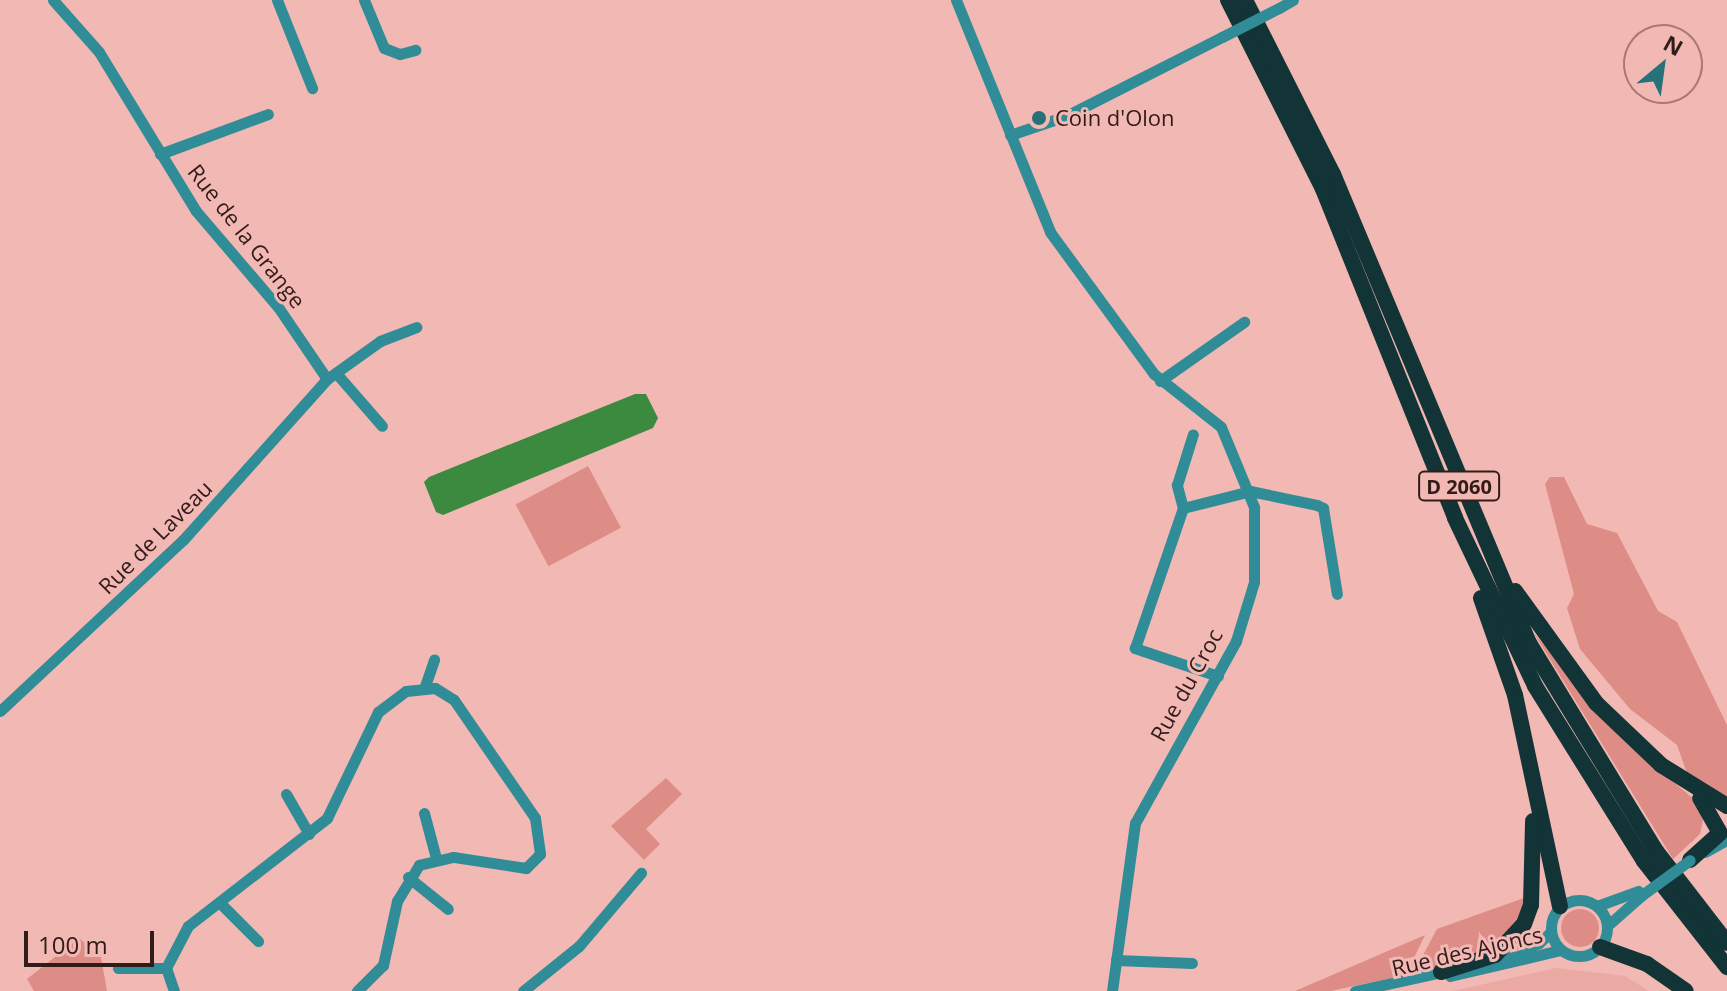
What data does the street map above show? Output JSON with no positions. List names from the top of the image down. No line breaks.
{"streets":{"highway":["D 2060"],"street":["Rue de la Grange","Rue de Laveau","Rue du Croc","Rue des Ajoncs"]},"crossings":[["Rue de la Grange","Rue de Laveau"]],"places":["Coin d'Olon"],"scale_bar":"100 m","north":"top right"}
